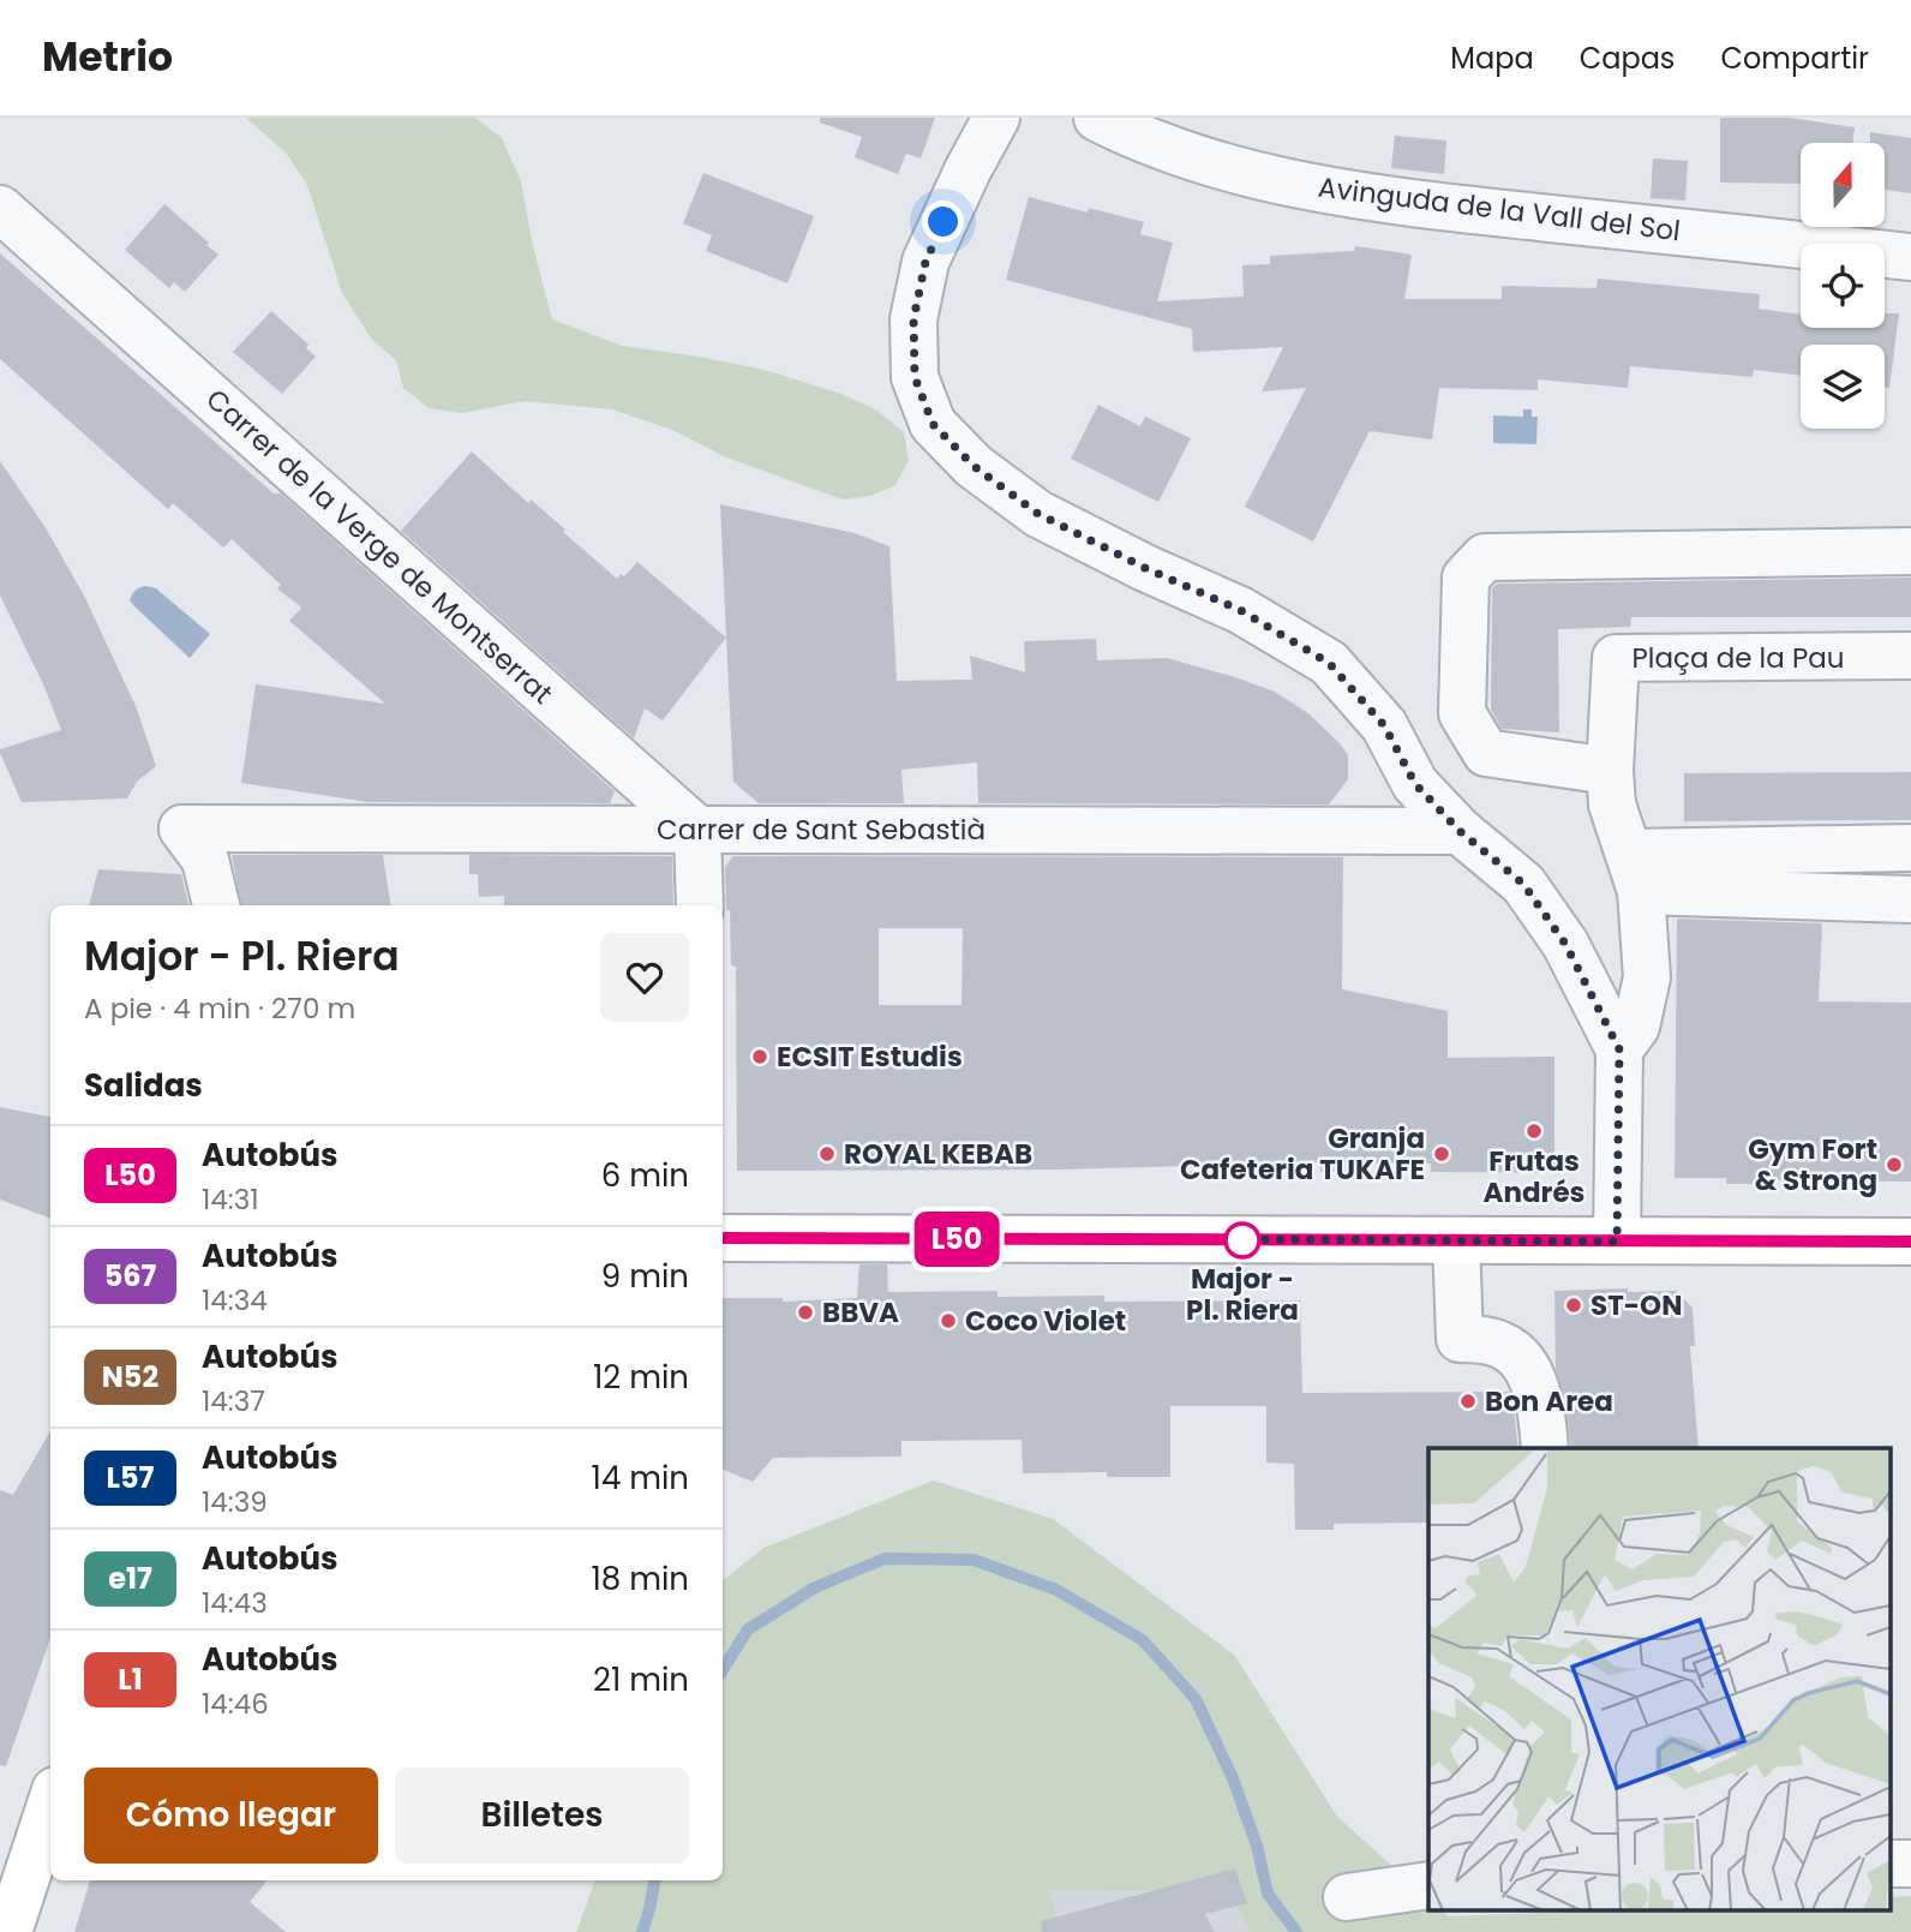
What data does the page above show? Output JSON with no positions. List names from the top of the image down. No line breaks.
{"streets":{"street":["Avinguda de la Vall del Sol","Carrer de la Verge de Montserrat","Plaça de la Pau","Carrer de Sant Sebastià"]},"crossings":[["Carrer de la Verge de Montserrat","Carrer de Sant Sebastià"]],"places":["ECSIT Estudis","Frutas Andrés","ROYAL KEBAB","Granja Cafeteria TUKAFE","Gym Fort & Strong","Major - Pl. Riera","ST-ON","BBVA","Coco Violet","Bon Area"],"lines":["bus line L50"],"north":"top","page":{"header":"Metrio","nav":["Mapa","Capas","Compartir"],"on_map":"L50","heading":[["Major - Pl. Riera","A pie · 4 min · 270 m"],"Salidas"],"list":[{"mark":"L50","name":"Autobús","note":"14:31","value":"6 min"},{"mark":"567","name":"Autobús","note":"14:34","value":"9 min"},{"mark":"N52","name":"Autobús","note":"14:37","value":"12 min"},{"mark":"L57","name":"Autobús","note":"14:39","value":"14 min"},{"mark":"e17","name":"Autobús","note":"14:43","value":"18 min"},{"mark":"L1","name":"Autobús","note":"14:46","value":"21 min"}],"buttons":["Cómo llegar","Billetes"]}}
